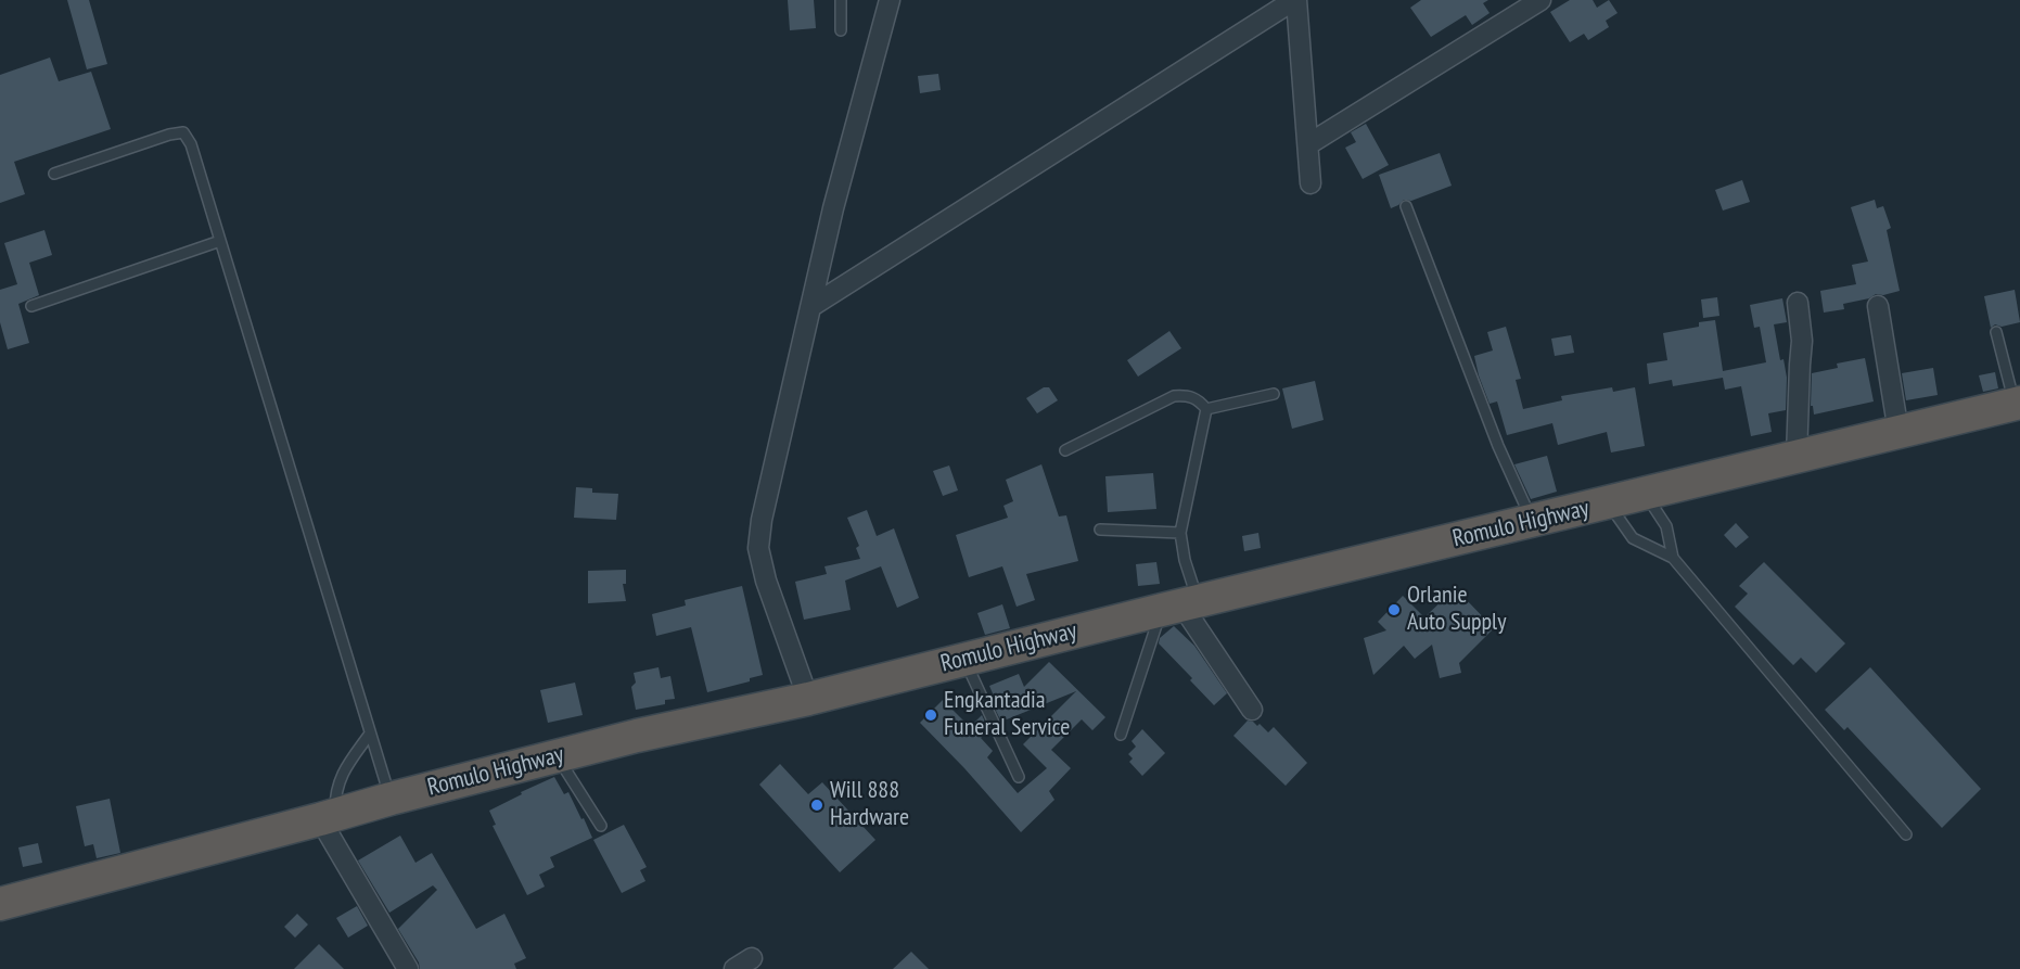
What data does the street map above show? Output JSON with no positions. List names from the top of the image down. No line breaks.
{"streets":{"highway":["Romulo Highway"]},"places":["Orlanie Auto Supply","Engkantadia Funeral Service","Will 888 Hardware"]}
